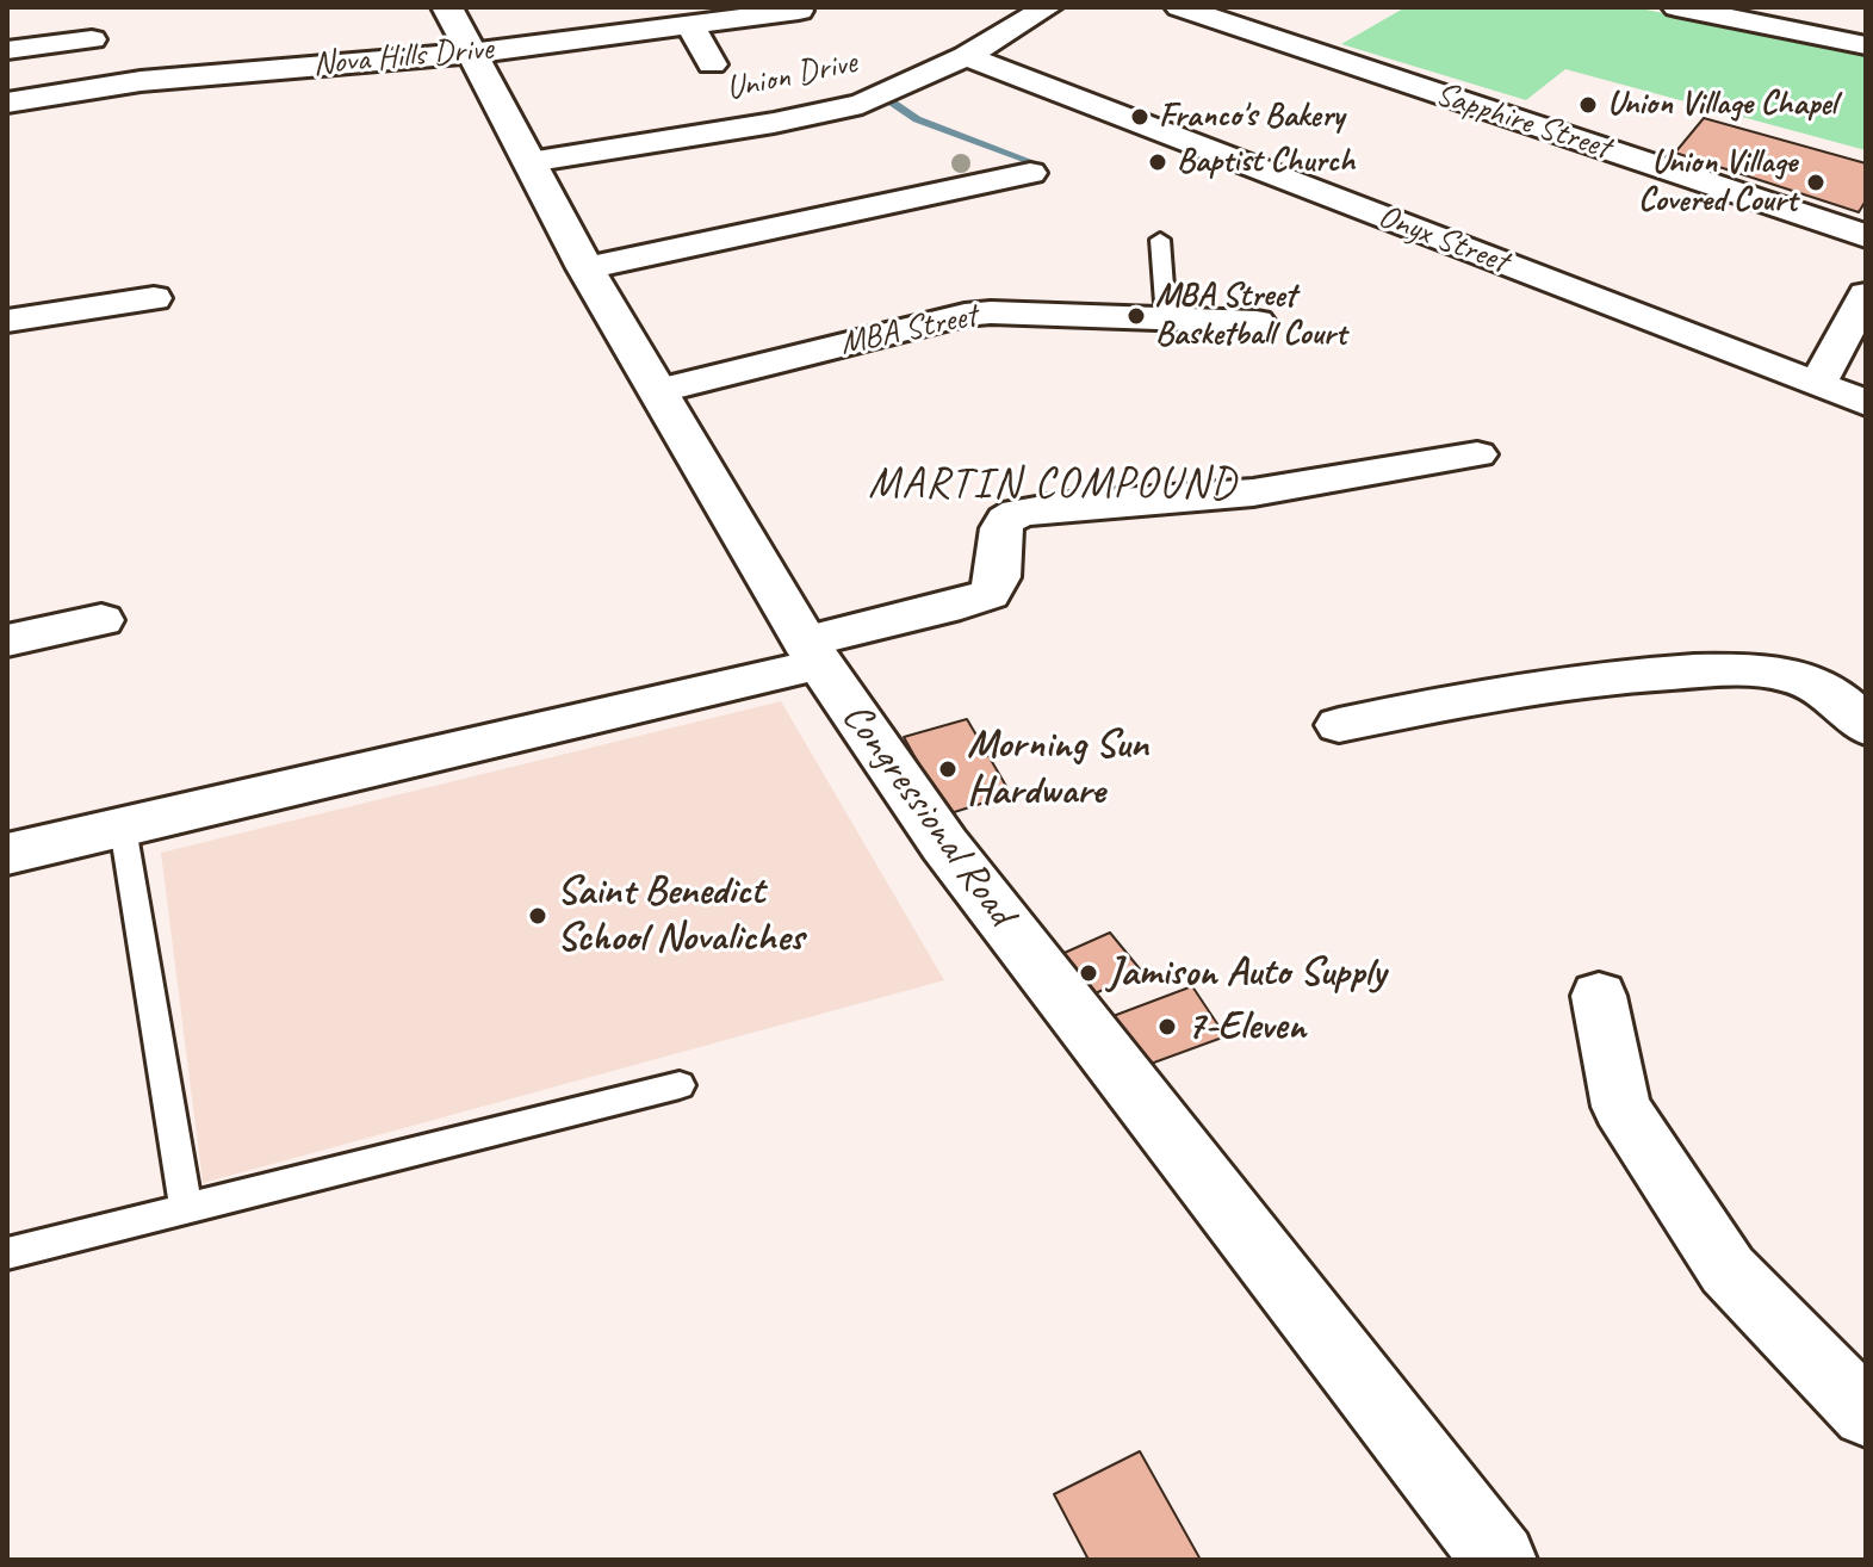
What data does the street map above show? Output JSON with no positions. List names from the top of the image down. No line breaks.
{"streets":{"main road":["Nova Hills Drive","Congressional Road"],"street":["Union Drive","Sapphire Street","Onyx Street","MBA Street"]},"crossings":[["Nova Hills Drive","Congressional Road"],["Union Drive","Onyx Street"],["Union Drive","Congressional Road"],["MBA Street","Congressional Road"]],"districts":["MARTIN COMPOUND"],"places":["Union Village Chapel","Franco's Bakery","Baptist Church","Union Village Covered Court","MBA Street Basketball Court","Morning Sun Hardware","Saint Benedict School Novaliches","Jamison Auto Supply","7-Eleven"]}
